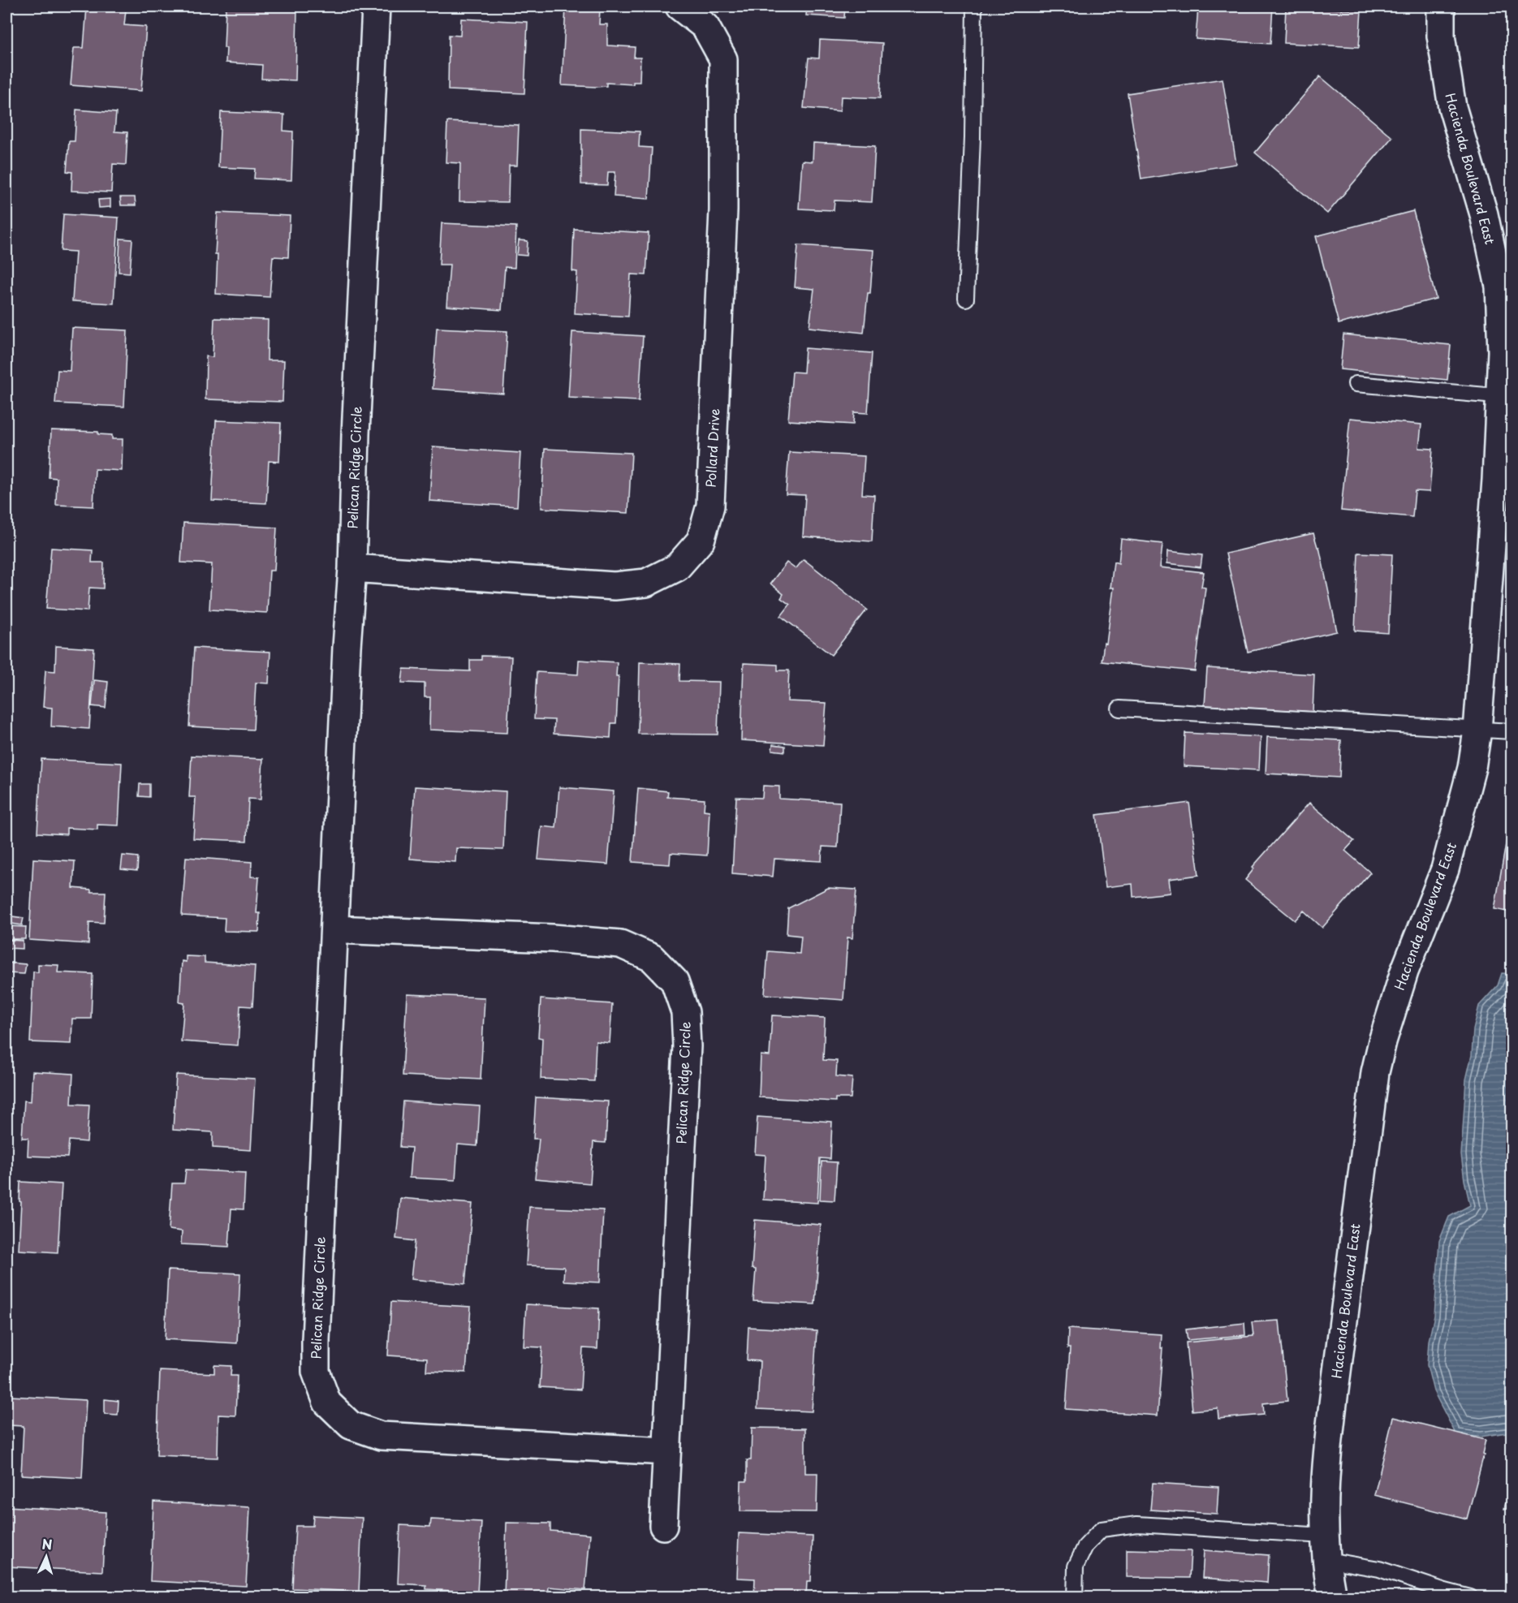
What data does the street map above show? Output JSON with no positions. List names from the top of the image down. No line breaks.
{"streets":{"street":["Hacienda Boulevard East","Pollard Drive","Pelican Ridge Circle"]},"crossings":[["Pollard Drive","Pelican Ridge Circle"]],"north":"top"}
